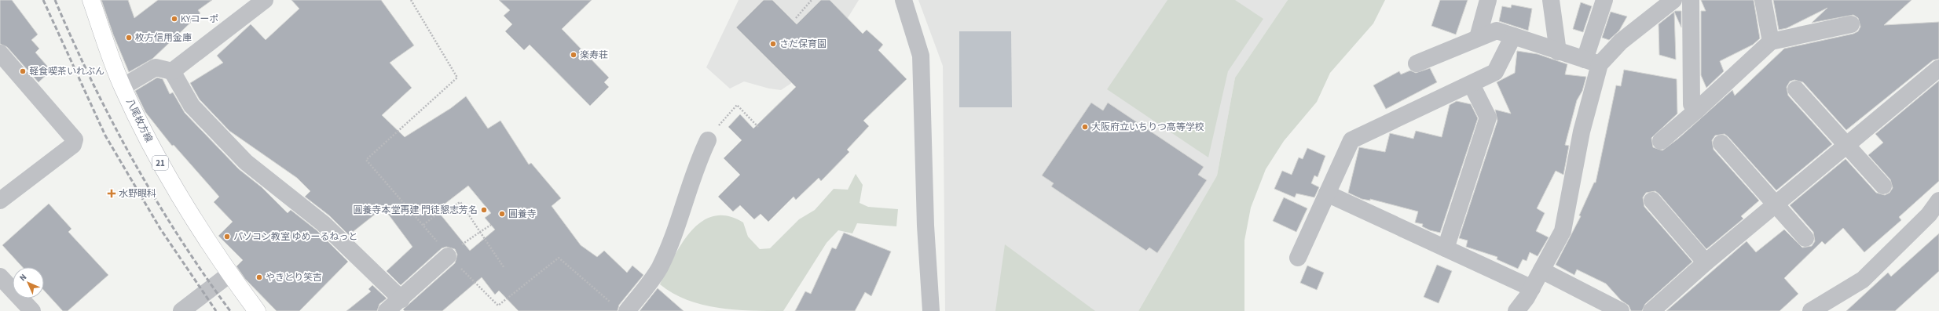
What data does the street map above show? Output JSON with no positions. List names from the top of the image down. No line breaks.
{"streets":{"main road":["八尾枚方線","21"]},"places":{"other":["KYコーポ","枚方信用金庫","さだ保育園","楽寿荘","軽食喫茶いれぶん","大阪府立いちりつ高等学校","圓養寺本堂再建 門徒懇志芳名","圓養寺","パソコン教室 ゆめーるねっと","やきとり笑吉"],"health":["水野眼科"]},"north":"top left"}
